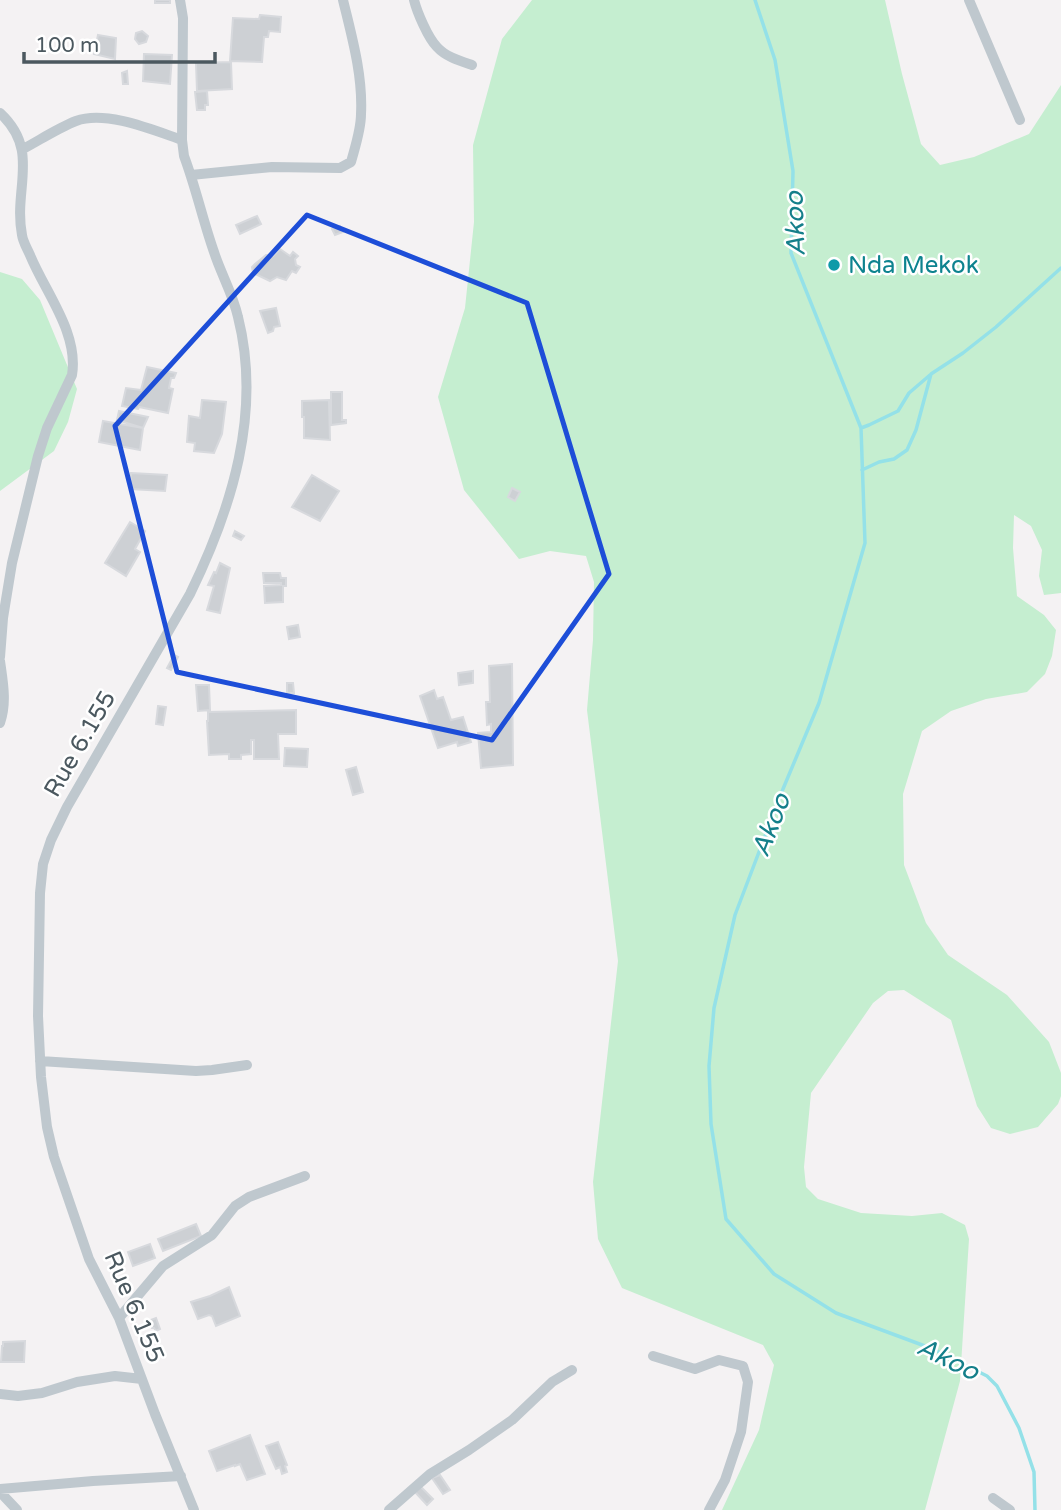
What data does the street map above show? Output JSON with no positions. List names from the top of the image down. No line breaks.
{"streets":{"street":["Rue 6.155"]},"water":["Akoo"],"places":["Nda Mekok"],"scale_bar":"100 m"}
